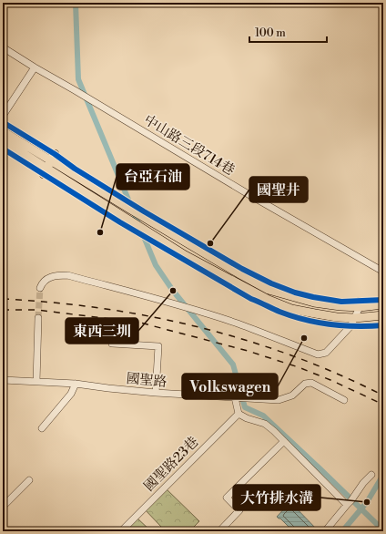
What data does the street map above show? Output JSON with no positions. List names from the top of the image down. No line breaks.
{"streets":{"street":["中山路三段714巷","國聖路","國聖路23巷"]},"places":["台亞石油","國聖井","東西三圳","Volkswagen","大竹排水溝"],"scale_bar":"100 m"}
